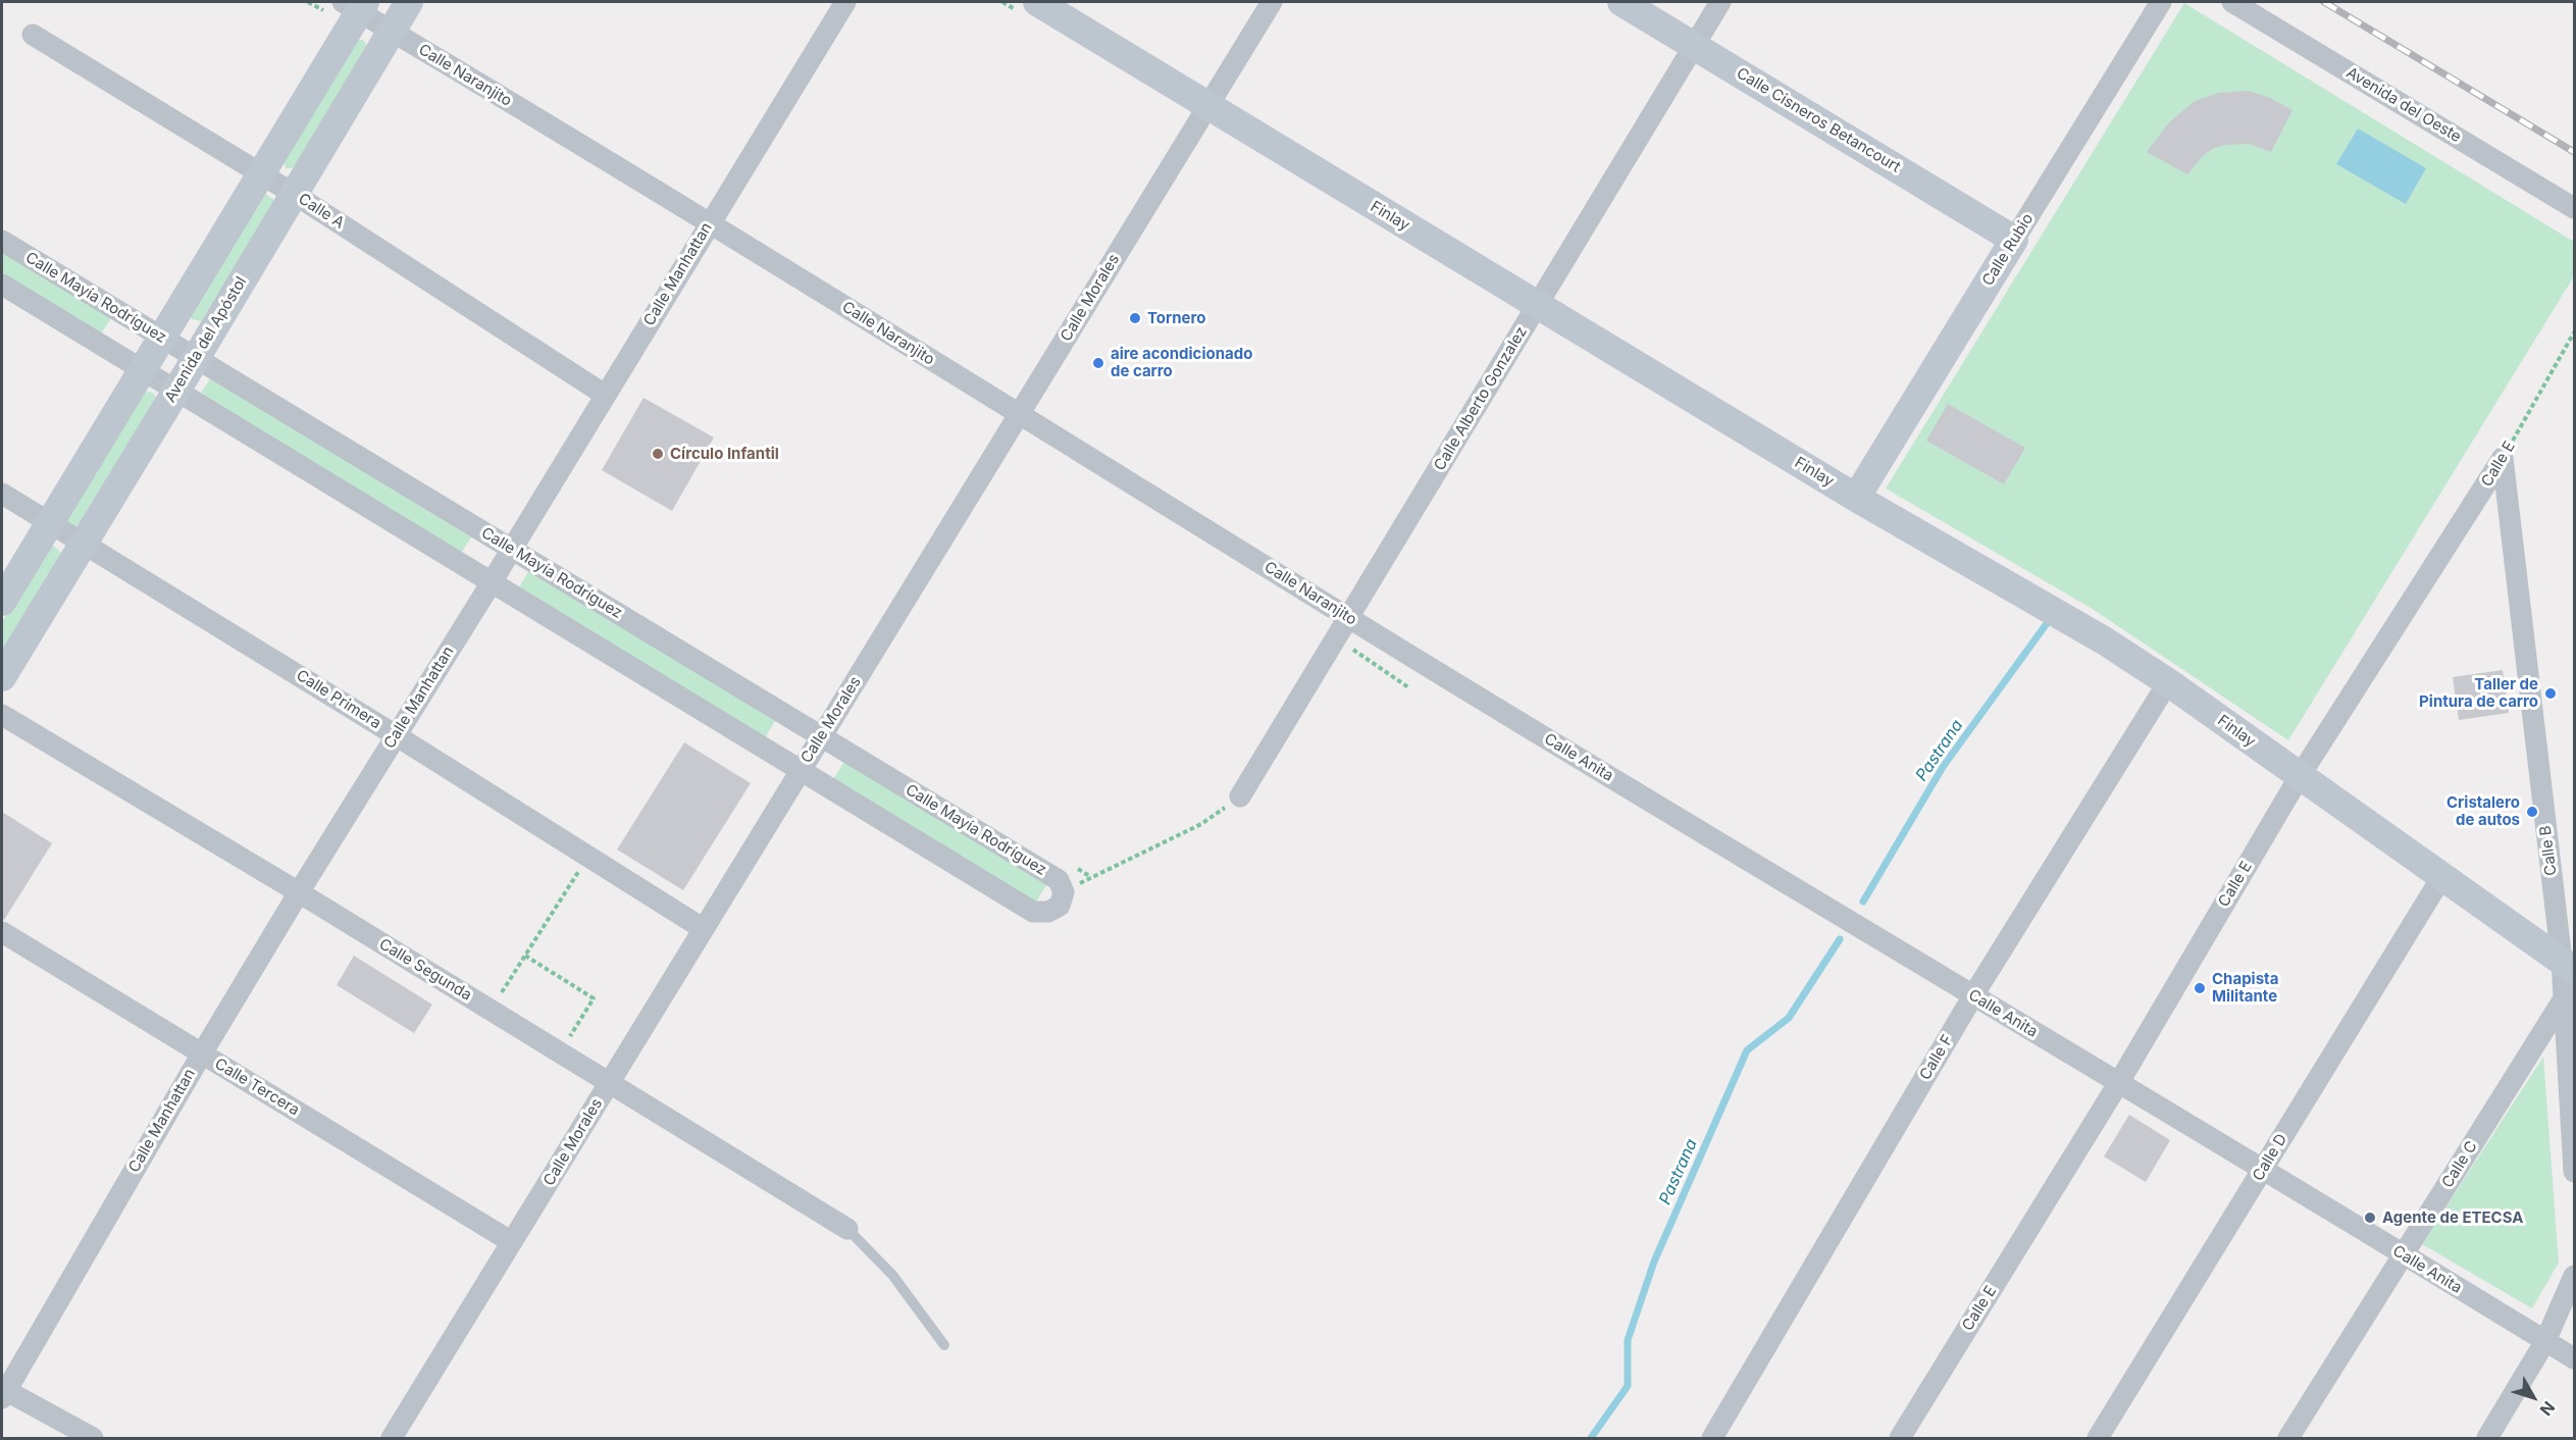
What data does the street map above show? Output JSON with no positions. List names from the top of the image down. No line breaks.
{"streets":{"street":["Calle Naranjito","Avenida del Oeste","Calle Cisneros Betancourt","Calle A","Finlay","Calle Rubio","Calle Manhattan","Calle Mayía Rodríguez","Calle Morales","Avenida del Apóstol","Calle Alberto Gonzalez","Calle E","Calle Primera","Calle Anita","Calle B","Calle Segunda","Calle F","Calle Tercera","Calle D","Calle C"]},"crossings":[["Calle Naranjito","Calle Manhattan"],["Calle Naranjito","Calle Morales"],["Calle Naranjito","Avenida del Apóstol"],["Calle Naranjito","Calle Alberto Gonzalez"],["Calle Naranjito","Calle Anita"],["Calle Cisneros Betancourt","Calle Rubio"],["Calle Cisneros Betancourt","Calle Alberto Gonzalez"],["Calle A","Calle Manhattan"],["Calle A","Avenida del Apóstol"],["Finlay","Calle Rubio"],["Finlay","Calle Morales"],["Finlay","Calle Alberto Gonzalez"],["Finlay","Calle E"],["Finlay","Calle B"],["Finlay","Calle F"],["Finlay","Calle D"],["Finlay","Calle C"],["Calle Manhattan","Calle Mayía Rodríguez"],["Calle Manhattan","Calle Primera"],["Calle Manhattan","Calle Segunda"],["Calle Manhattan","Calle Tercera"],["Calle Mayía Rodríguez","Calle Morales"],["Calle Mayía Rodríguez","Avenida del Apóstol"],["Calle Morales","Calle Primera"],["Calle Morales","Calle Segunda"],["Calle Morales","Calle Tercera"],["Avenida del Apóstol","Calle Primera"],["Calle E","Calle Anita"],["Calle E","Calle B"],["Calle Anita","Calle F"],["Calle Anita","Calle D"],["Calle Anita","Calle C"],["Calle B","Calle C"]],"water":["Pastrana"],"places":["Tornero","aire acondicionado de carro","Círculo Infantil","Taller de Pintura de carro","Cristalero de autos","Chapista Militante","Agente de ETECSA"],"north":"bottom right"}
